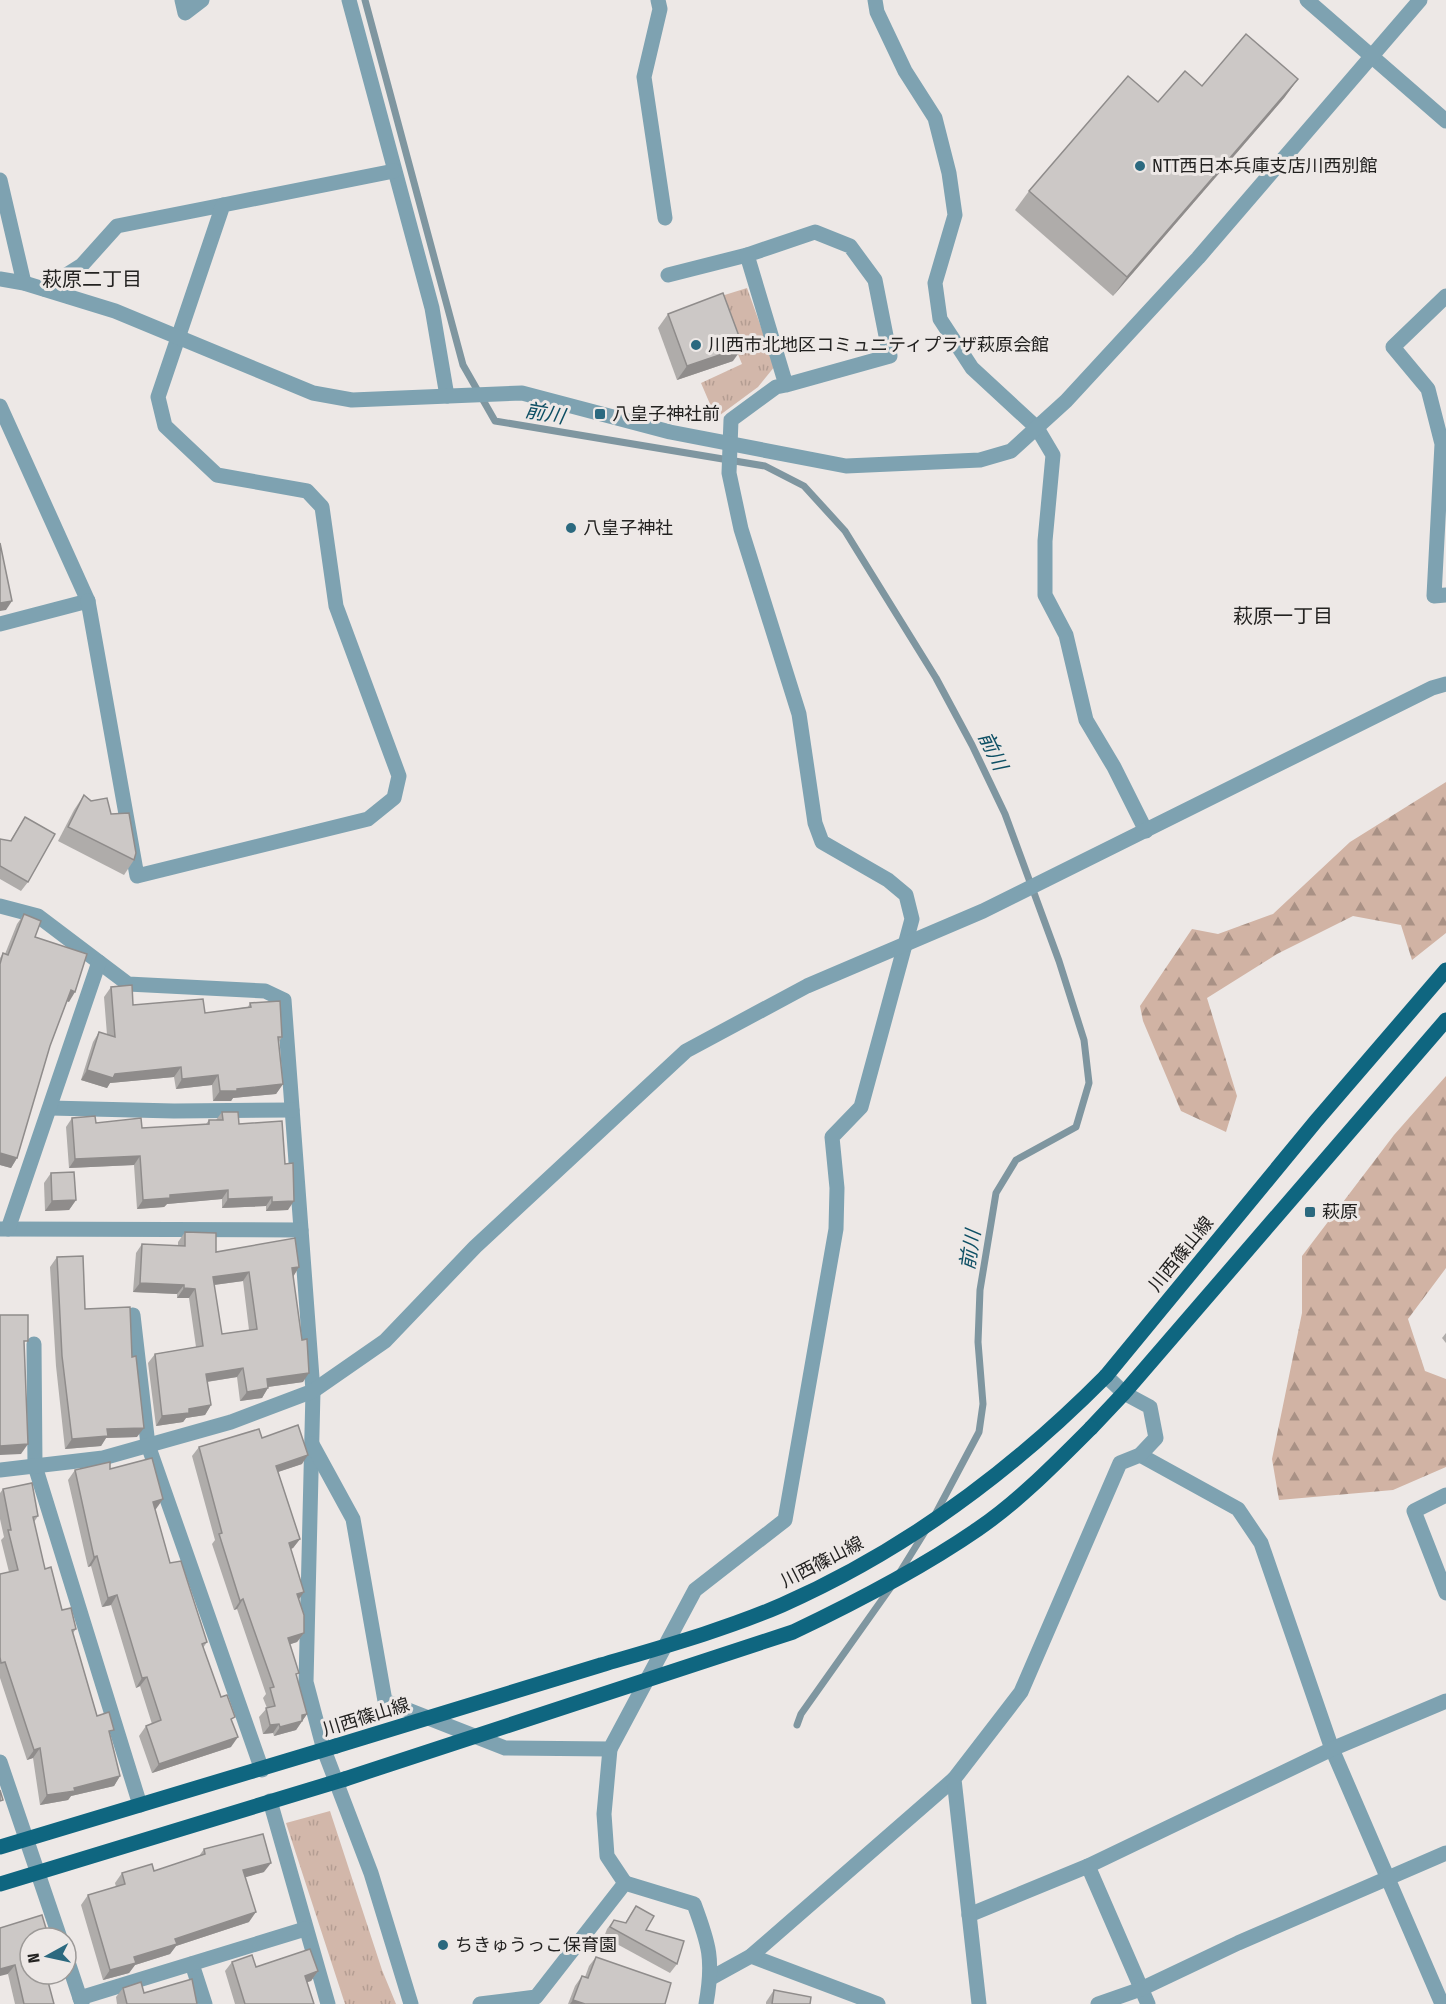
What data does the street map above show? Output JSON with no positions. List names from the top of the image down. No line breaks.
{"streets":{"main road":["川西篠山線"]},"districts":["萩原二丁目","萩原一丁目"],"water":["前川"],"places":{"other":["NTT西日本兵庫支店川西別館","川西市北地区コミュニティプラザ萩原会館","八皇子神社","ちきゅうっこ保育園"],"transit":["八皇子神社前","萩原"]},"north":"left"}
